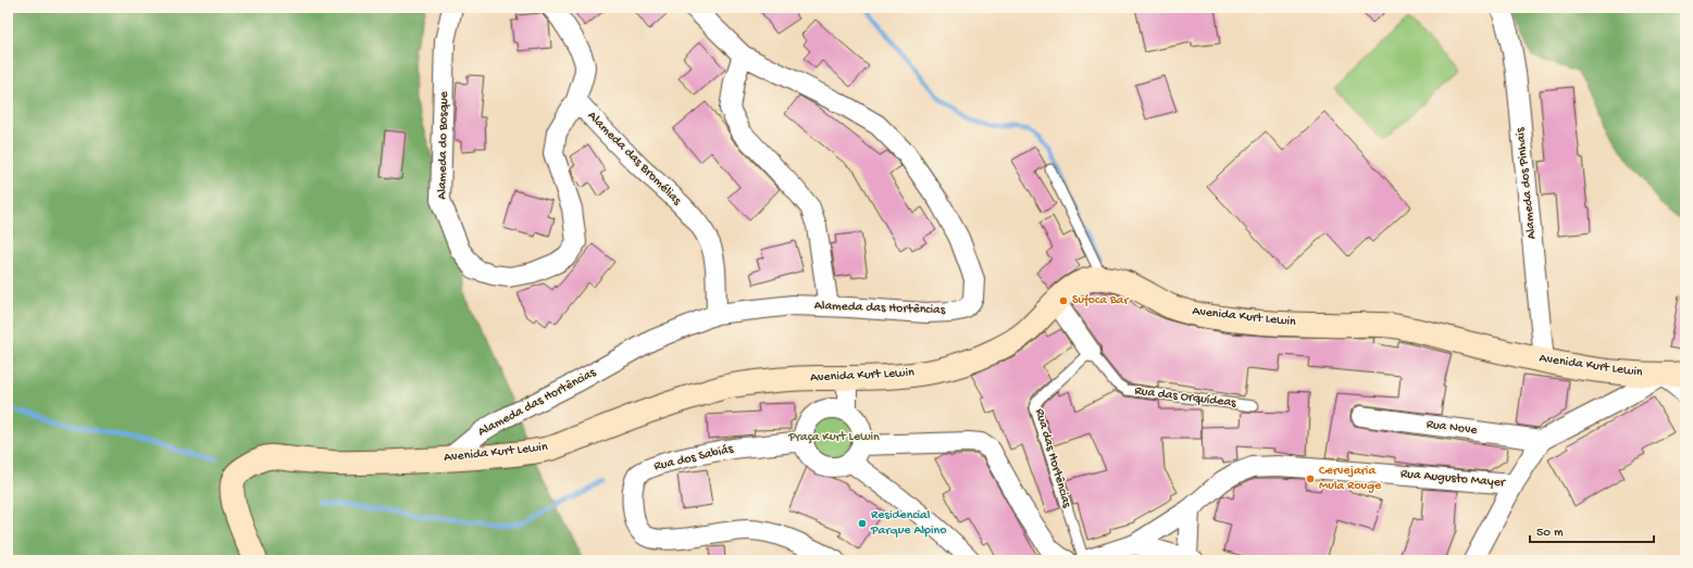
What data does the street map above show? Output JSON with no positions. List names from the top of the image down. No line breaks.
{"streets":{"main road":["Avenida Kurt Lewin"],"street":["Alameda do Bosque","Alameda das Bromélias","Alameda dos Pinhais","Alameda das Hortências","Rua das Orquídeas","Rua Nove","Rua dos Sabiás","Rua Augusto Mayer"],"lane":["Rua das Hortências"]},"crossings":[["Alameda do Bosque","Alameda das Bromélias"],["Alameda das Bromélias","Alameda das Hortências"],["Alameda dos Pinhais","Avenida Kurt Lewin"],["Alameda das Hortências","Avenida Kurt Lewin"],["Avenida Kurt Lewin","Rua das Orquídeas"],["Avenida Kurt Lewin","Rua Augusto Mayer"],["Rua das Orquídeas","Rua das Hortências"],["Rua Nove","Rua Augusto Mayer"],["Rua das Hortências","Rua Augusto Mayer"]],"parks":["Praça Kurt Lewin"],"places":["Sufoca Bar","Cervejaria Mula Rouge","Residencial Parque Alpino"],"scale_bar":"50 m"}
